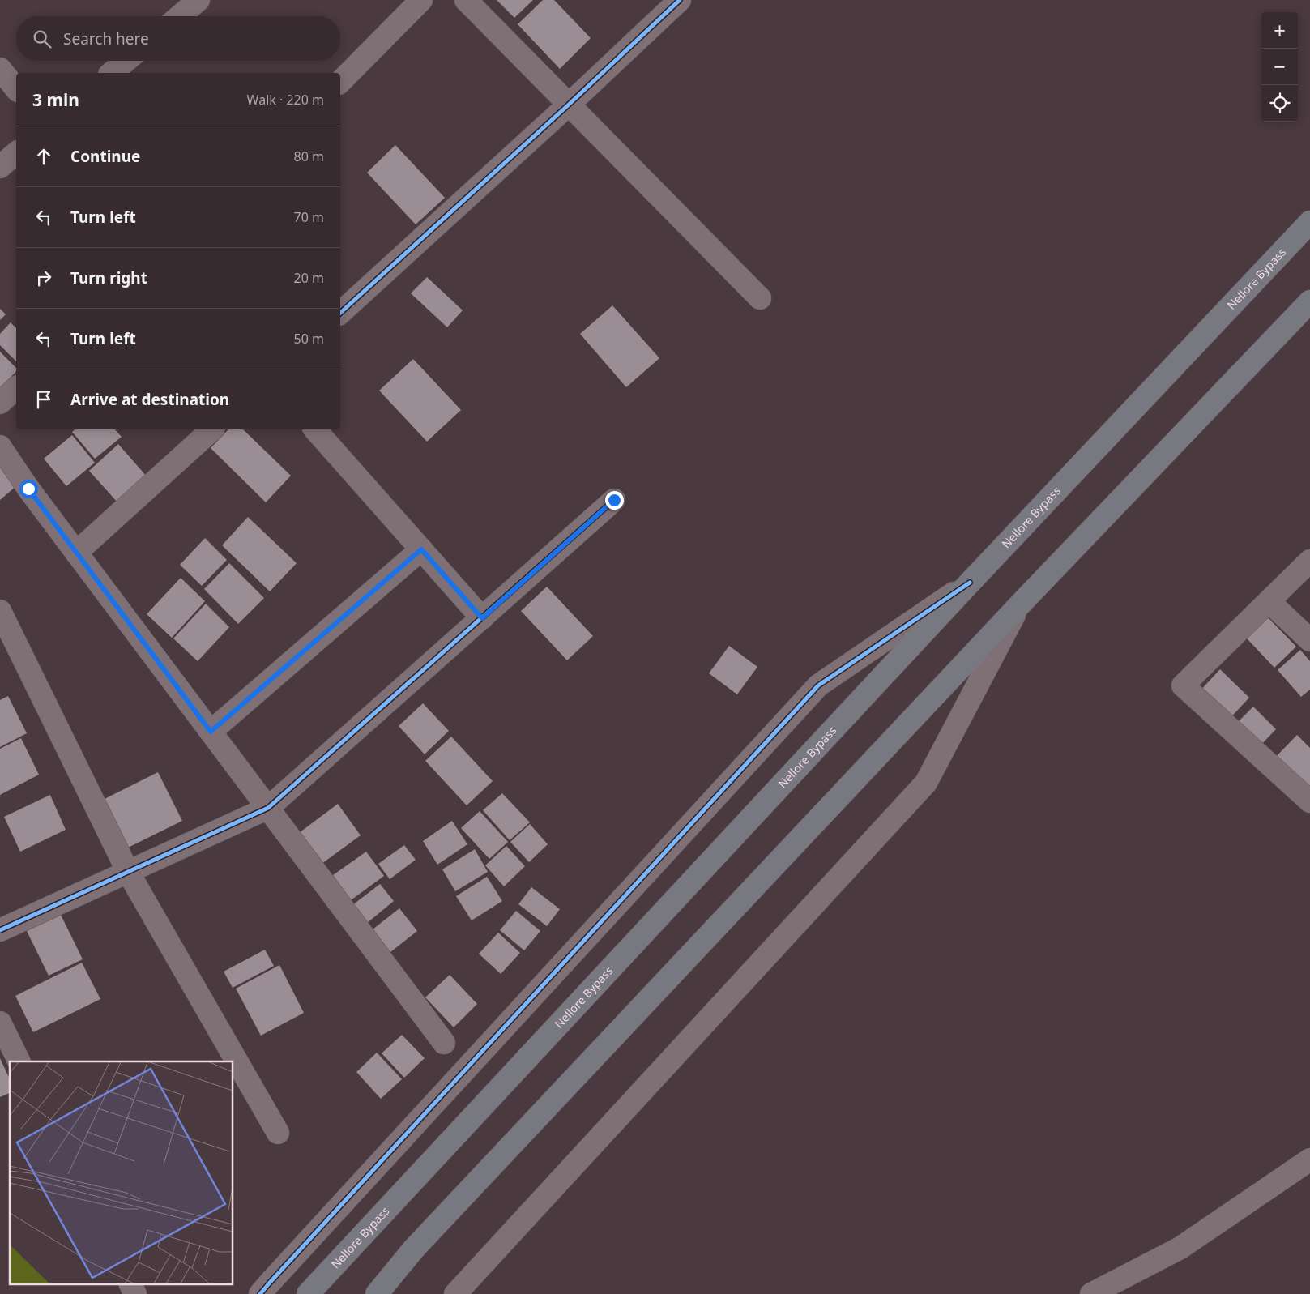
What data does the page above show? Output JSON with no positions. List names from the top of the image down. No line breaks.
{"streets":{"highway":["Nellore Bypass"]},"page":{"map_buttons":["+","−"],"search":"Search here","heading":["3 min","Walk · 220 m"],"list":[["Continue","80 m"],["Turn left","70 m"],["Turn right","20 m"],["Turn left","50 m"],"Arrive at destination"]}}
